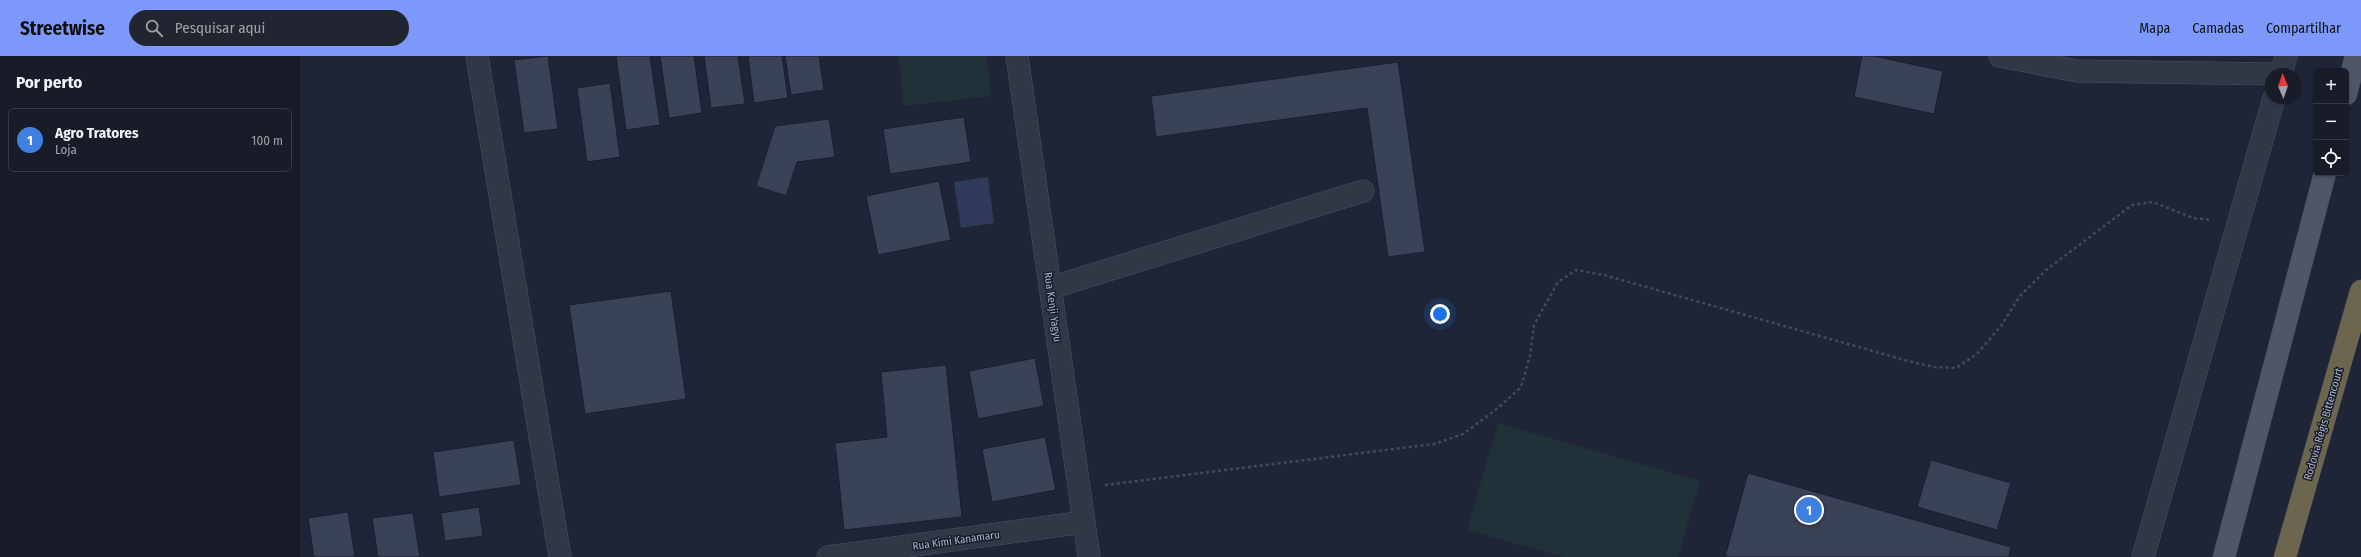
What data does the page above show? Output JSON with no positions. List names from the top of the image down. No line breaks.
{"streets":{"highway":["Rodovia Régis Bittencourt"],"street":["Rua Kenji Yagyu","Rua Kimi Kanamaru"]},"crossings":[["Rua Kenji Yagyu","Rua Kimi Kanamaru"]],"north":"top","page":{"header":"Streetwise","search":"Pesquisar aqui","nav":["Mapa","Camadas","Compartilhar"],"heading":"Por perto","map_buttons":["+","−"],"list":[{"mark":"1","name":"Agro Tratores","note":"Loja","value":"100 m"}],"pins":"1"}}
